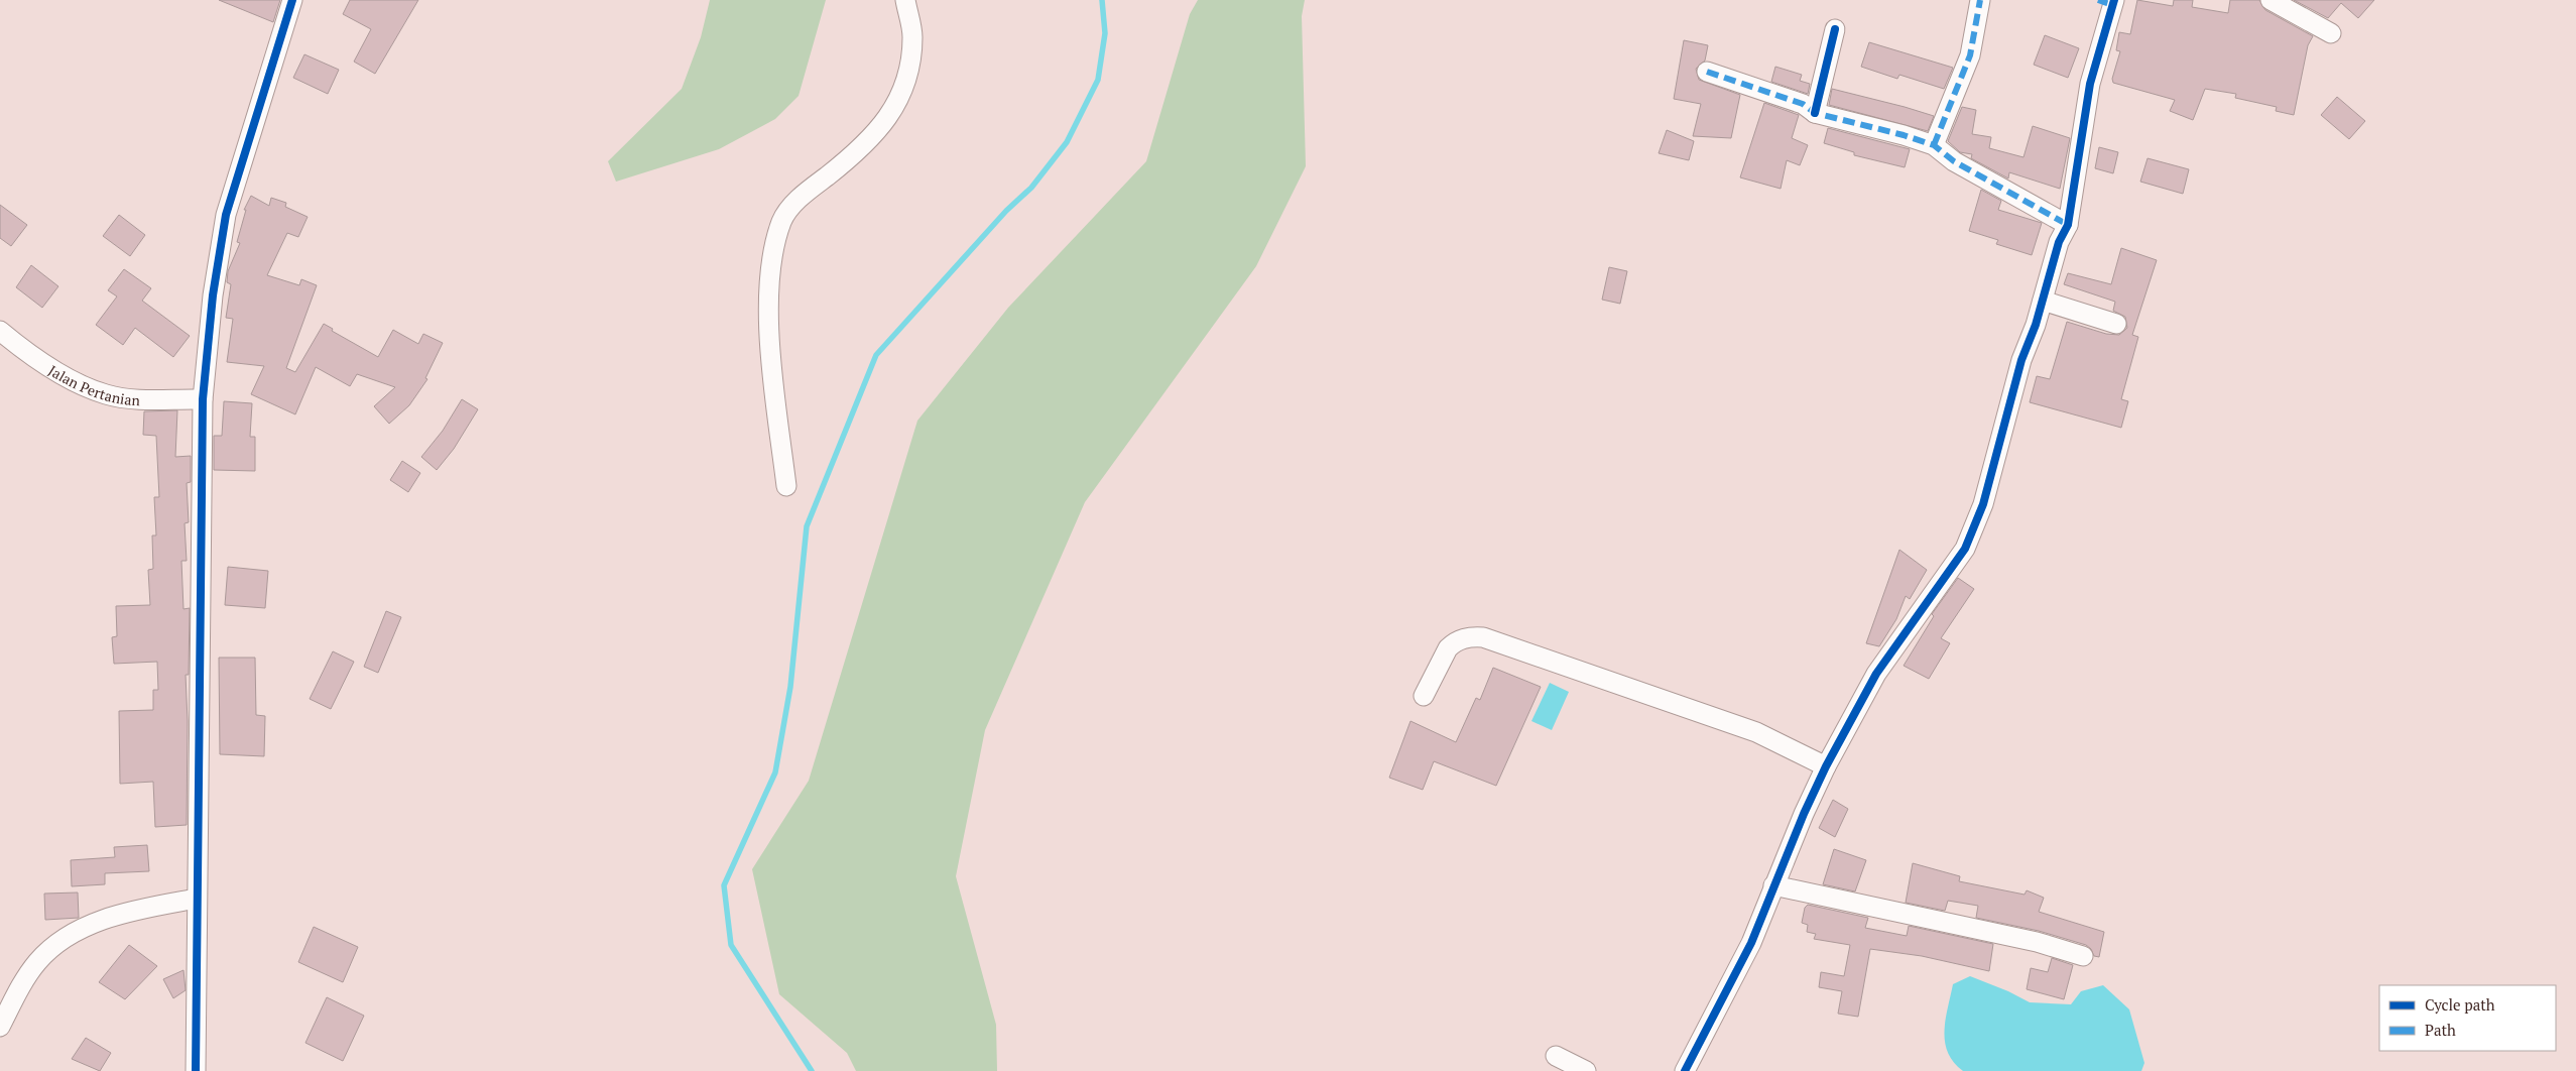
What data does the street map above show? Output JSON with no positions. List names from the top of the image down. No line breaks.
{"streets":{"street":["Jalan Pertanian"]},"legend":["Cycle path","Path"]}
